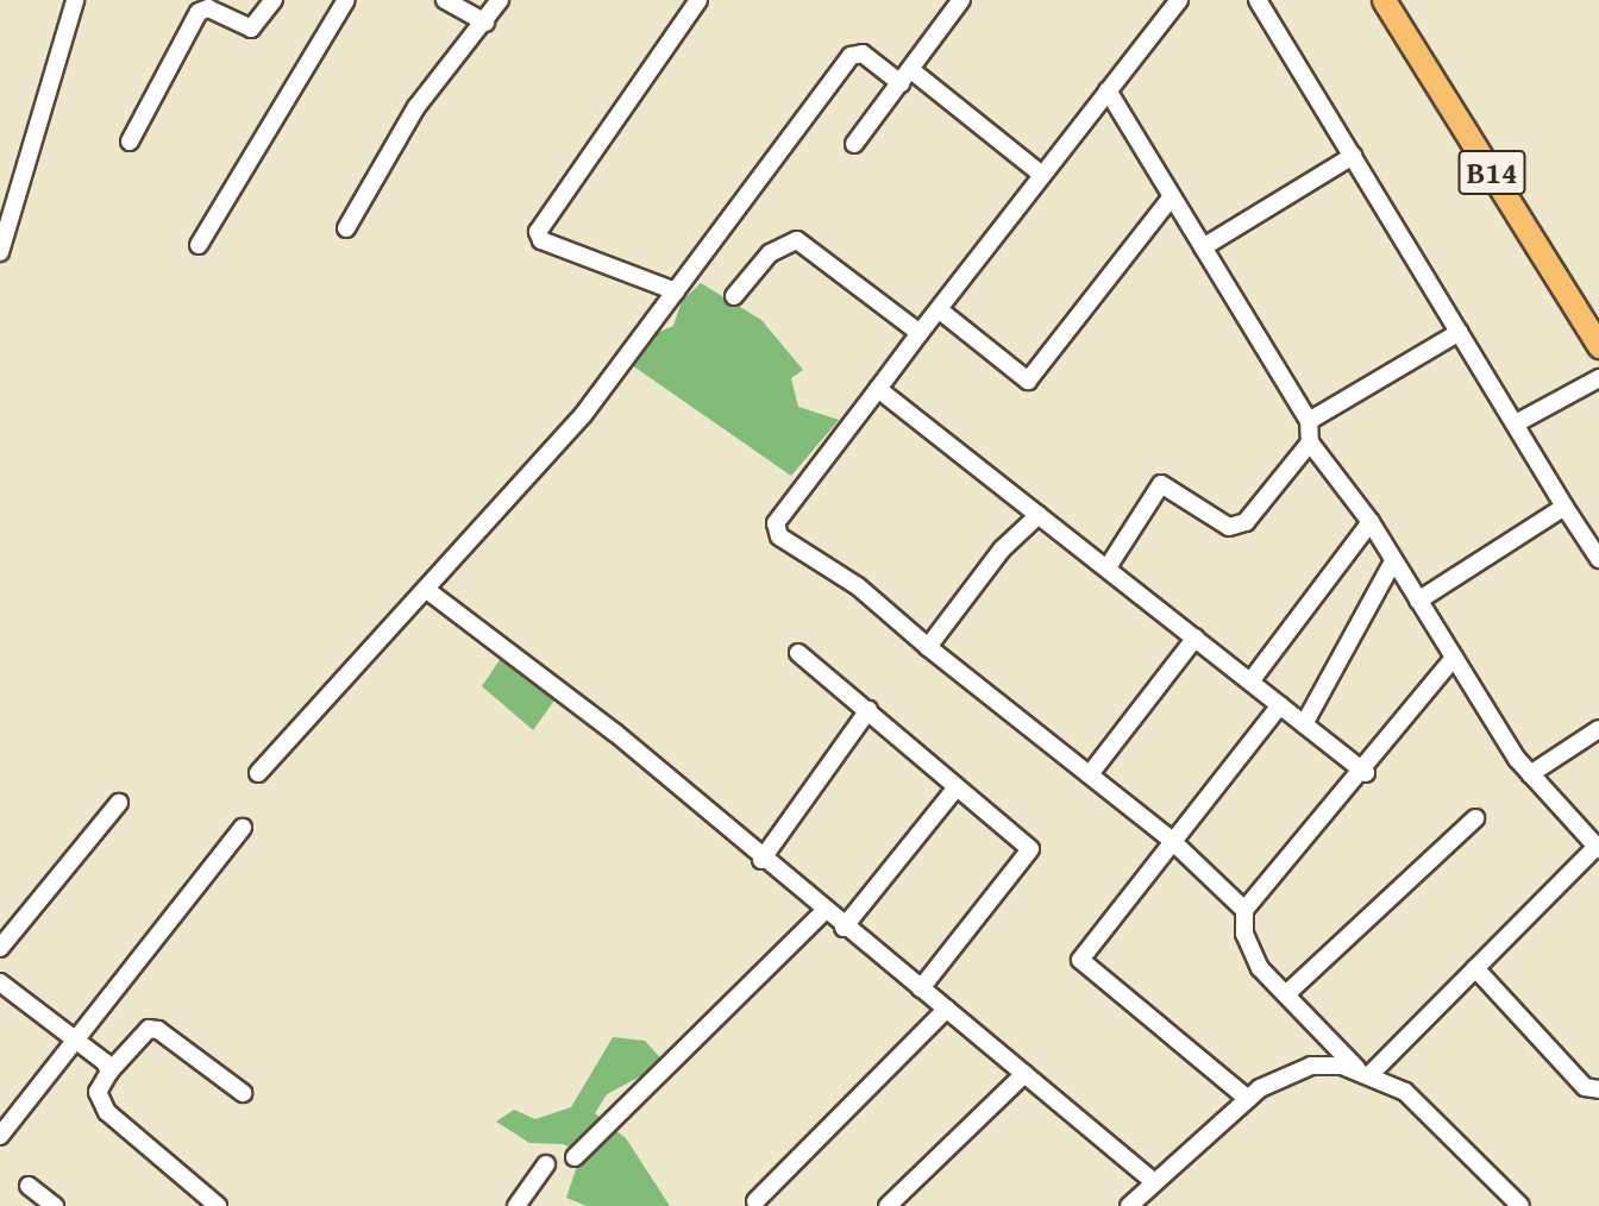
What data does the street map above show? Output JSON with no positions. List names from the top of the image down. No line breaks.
{"streets":{"highway":["B14"]}}
